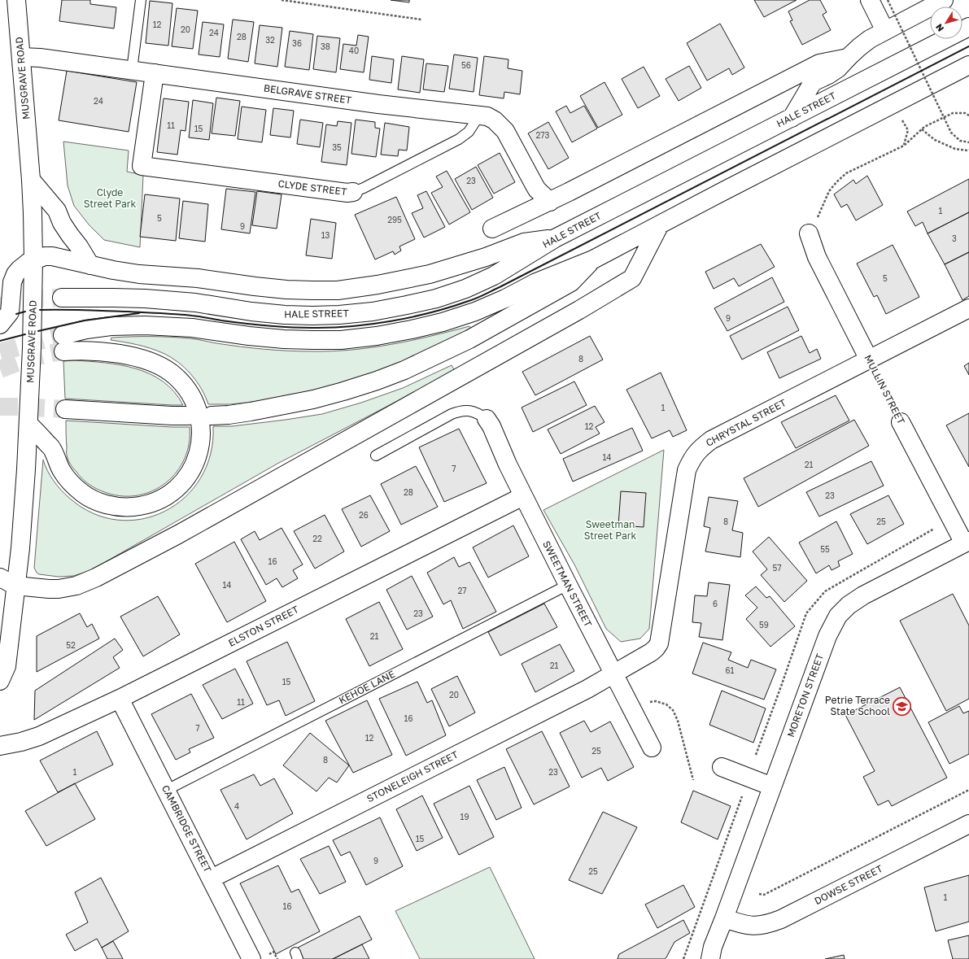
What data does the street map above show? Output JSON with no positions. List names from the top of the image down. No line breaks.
{"streets":{"main road":["MUSGRAVE ROAD","BELGRAVE STREET","HALE STREET","CLYDE STREET","MULLIN STREET","CHRYSTAL STREET","SWEETMAN STREET","ELSTON STREET","MORETON STREET","STONELEIGH STREET","CAMBRIDGE STREET","DOWSE STREET"],"lane":["KEHOE LANE"]},"crossings":[["MUSGRAVE ROAD","BELGRAVE STREET"],["BELGRAVE STREET","CLYDE STREET"],["MULLIN STREET","CHRYSTAL STREET"],["MULLIN STREET","MORETON STREET"],["CHRYSTAL STREET","SWEETMAN STREET"],["CHRYSTAL STREET","STONELEIGH STREET"],["SWEETMAN STREET","ELSTON STREET"],["SWEETMAN STREET","KEHOE LANE"],["SWEETMAN STREET","STONELEIGH STREET"],["ELSTON STREET","CAMBRIDGE STREET"],["KEHOE LANE","CAMBRIDGE STREET"],["MORETON STREET","DOWSE STREET"],["STONELEIGH STREET","CAMBRIDGE STREET"]],"parks":["Clyde Street Park","Sweetman Street Park"],"places":{"school or university":["Petrie Terrace State School"]},"house_numbers":["12","20","24","28","32","36","38","40","56","24","11","15","273","35","23","1","5","295","9","13","3","5","9","8","1","12","14","21","7","28","23","26","8","25","22","55","16","57","14","27","6","23","59","21","52","21","61","15","20","11","16","7","12","25","8","1","23","4","19","15","9","25","1","16"],"north":"bottom left"}
